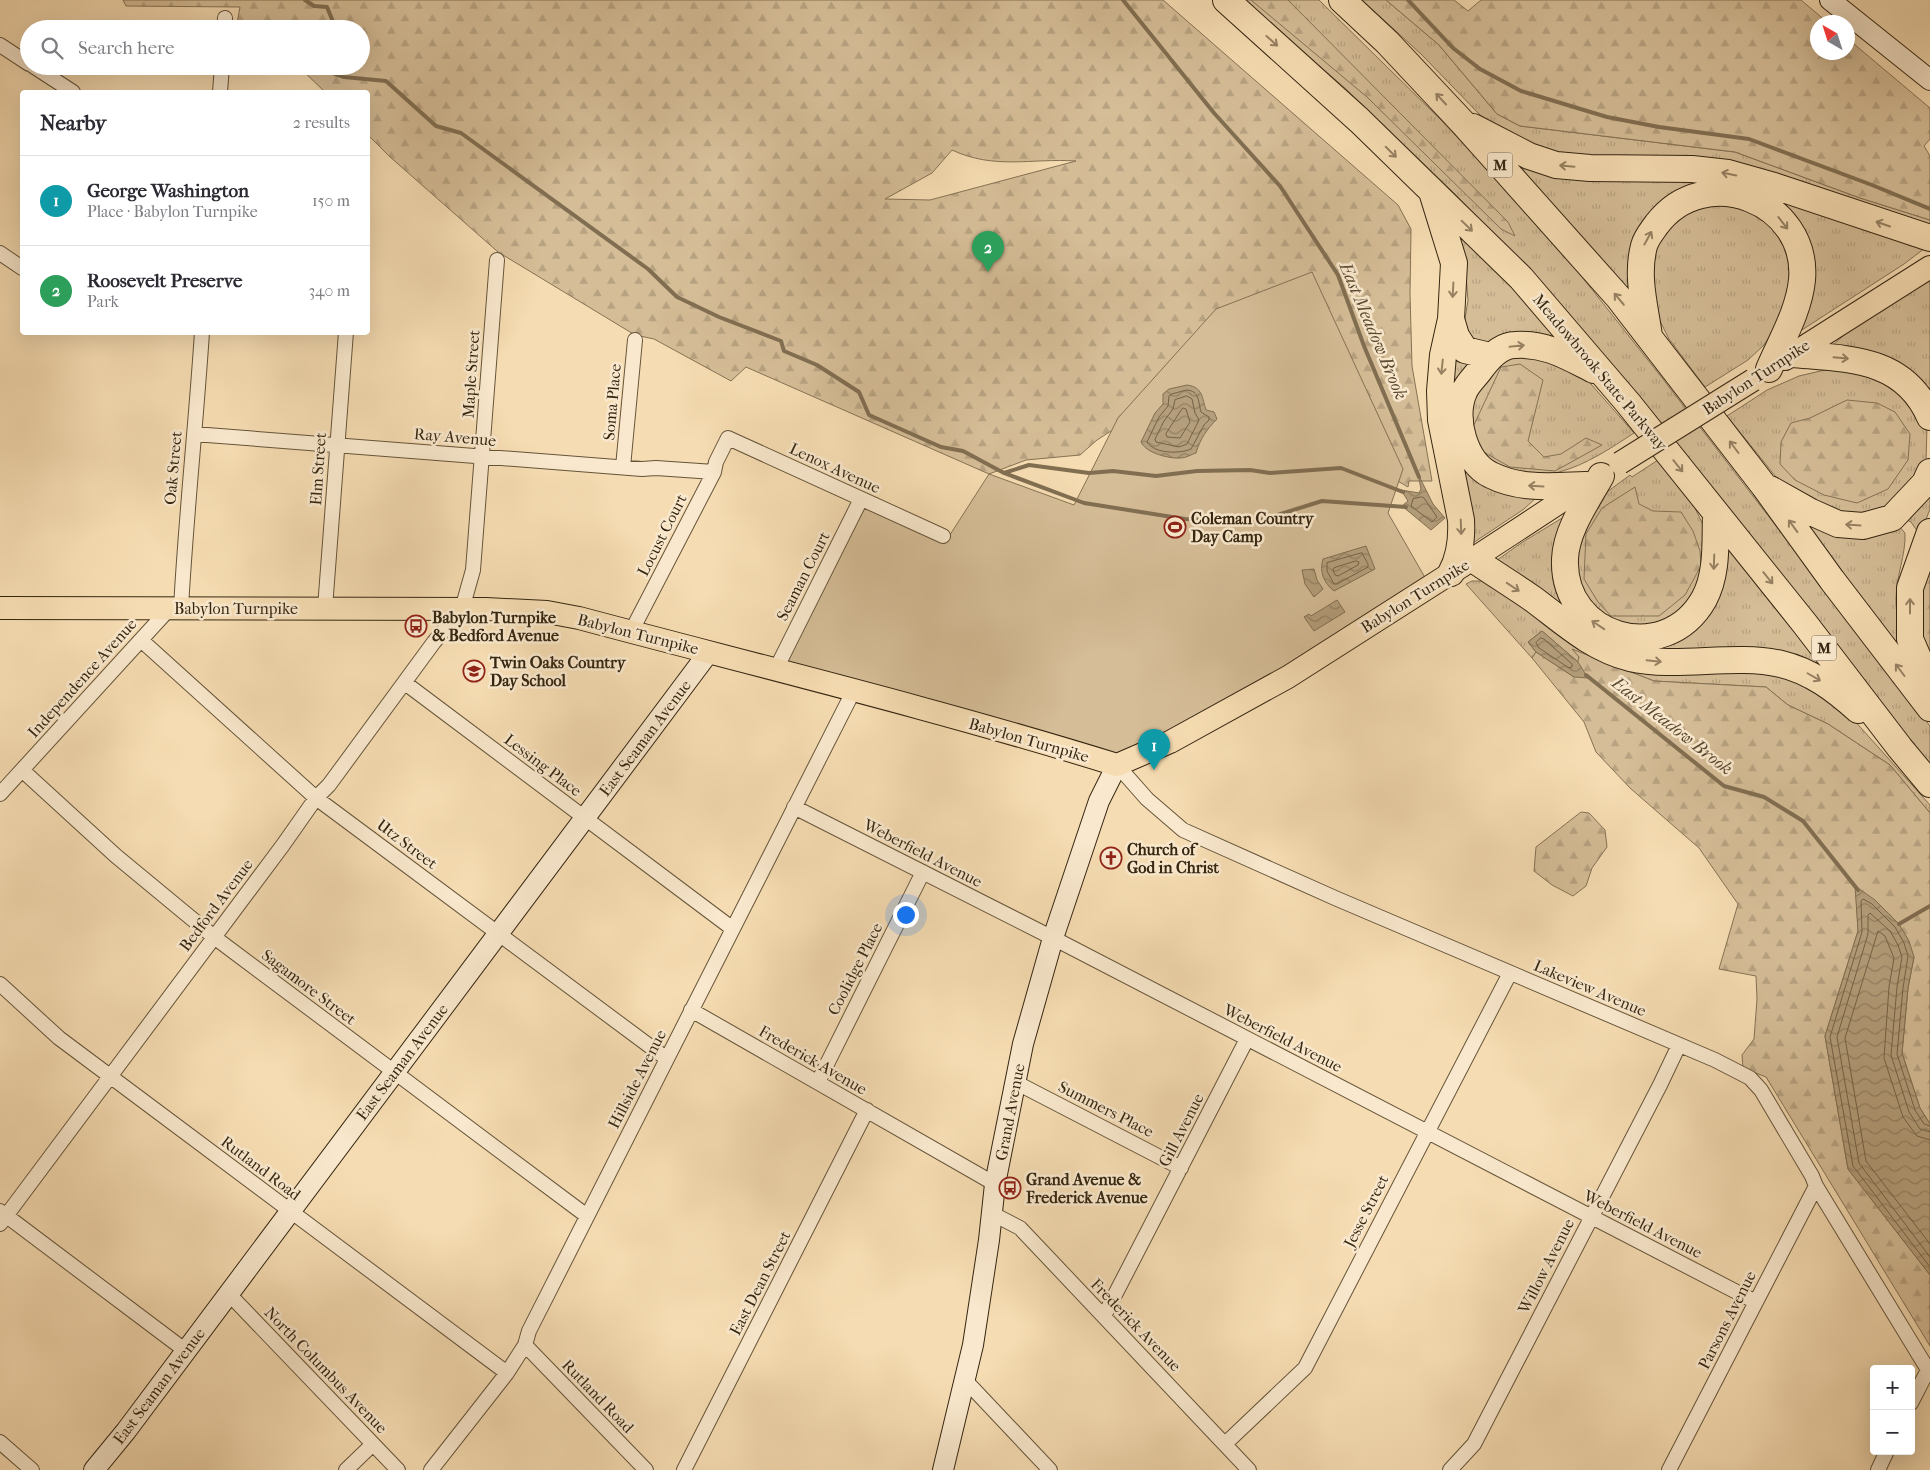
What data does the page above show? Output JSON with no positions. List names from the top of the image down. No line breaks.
{"streets":{"highway":["M","Meadowbrook State Parkway"],"main road":["Babylon Turnpike","East Seaman Avenue","Grand Avenue"],"street":["Maple Street","Soma Place","Ray Avenue","Oak Street","Lenox Avenue","Elm Street","Locust Court","Seaman Court","Independence Avenue","Lessing Place","Utz Street","Weberfield Avenue","Bedford Avenue","Coolidge Place","Sagamore Street","Lakeview Avenue","Frederick Avenue","Hillside Avenue","Summers Place","Gill Avenue","Rutland Road","Jesse Street","Willow Avenue","East Dean Street","Parsons Avenue","North Columbus Avenue"]},"crossings":[["Maple Street","Babylon Turnpike"],["Maple Street","Ray Avenue"],["Maple Street","Bedford Avenue"],["Babylon Turnpike","Oak Street"],["Babylon Turnpike","Elm Street"],["Babylon Turnpike","Locust Court"],["Babylon Turnpike","Seaman Court"],["Babylon Turnpike","Independence Avenue"],["Babylon Turnpike","East Seaman Avenue"],["Babylon Turnpike","Bedford Avenue"],["Babylon Turnpike","Lakeview Avenue"],["Babylon Turnpike","Hillside Avenue"],["Babylon Turnpike","Grand Avenue"],["Soma Place","Ray Avenue"],["Ray Avenue","Oak Street"],["Ray Avenue","Elm Street"],["Ray Avenue","Locust Court"],["Oak Street","Independence Avenue"],["Lenox Avenue","Locust Court"],["Lenox Avenue","Seaman Court"],["Independence Avenue","Utz Street"],["Independence Avenue","Sagamore Street"],["East Seaman Avenue","Lessing Place"],["East Seaman Avenue","Utz Street"],["East Seaman Avenue","Sagamore Street"],["East Seaman Avenue","Rutland Road"],["East Seaman Avenue","North Columbus Avenue"],["Lessing Place","Bedford Avenue"],["Lessing Place","Hillside Avenue"],["Utz Street","Bedford Avenue"],["Utz Street","Hillside Avenue"],["Weberfield Avenue","Coolidge Place"],["Weberfield Avenue","Hillside Avenue"],["Weberfield Avenue","Grand Avenue"],["Weberfield Avenue","Gill Avenue"],["Weberfield Avenue","Jesse Street"],["Weberfield Avenue","Willow Avenue"],["Weberfield Avenue","Parsons Avenue"],["Bedford Avenue","Sagamore Street"],["Bedford Avenue","Rutland Road"],["Coolidge Place","Frederick Avenue"],["Sagamore Street","Hillside Avenue"],["Lakeview Avenue","Grand Avenue"],["Lakeview Avenue","Jesse Street"],["Lakeview Avenue","Willow Avenue"],["Lakeview Avenue","Parsons Avenue"],["Frederick Avenue","Hillside Avenue"],["Frederick Avenue","Grand Avenue"],["Frederick Avenue","Gill Avenue"],["Frederick Avenue","Jesse Street"],["Frederick Avenue","East Dean Street"],["Hillside Avenue","Rutland Road"],["Summers Place","Grand Avenue"],["Summers Place","Gill Avenue"]],"water":["East Meadow Brook"],"places":{"sports":["Coleman Country Day Camp"],"bus stop":["Babylon Turnpike & Bedford Avenue","Grand Avenue & Frederick Avenue"],"school or university":["Twin Oaks Country Day School"],"church":["Church of God in Christ"]},"north":"top left","page":{"search":"Search here","heading":["Nearby","2 results"],"list":[{"mark":"1","name":"George Washington","note":"Place · Babylon Turnpike","value":"150 m"},{"mark":"2","name":"Roosevelt Preserve","note":"Park","value":"340 m"}],"pins":["2","1"],"map_buttons":["+","−"]}}
